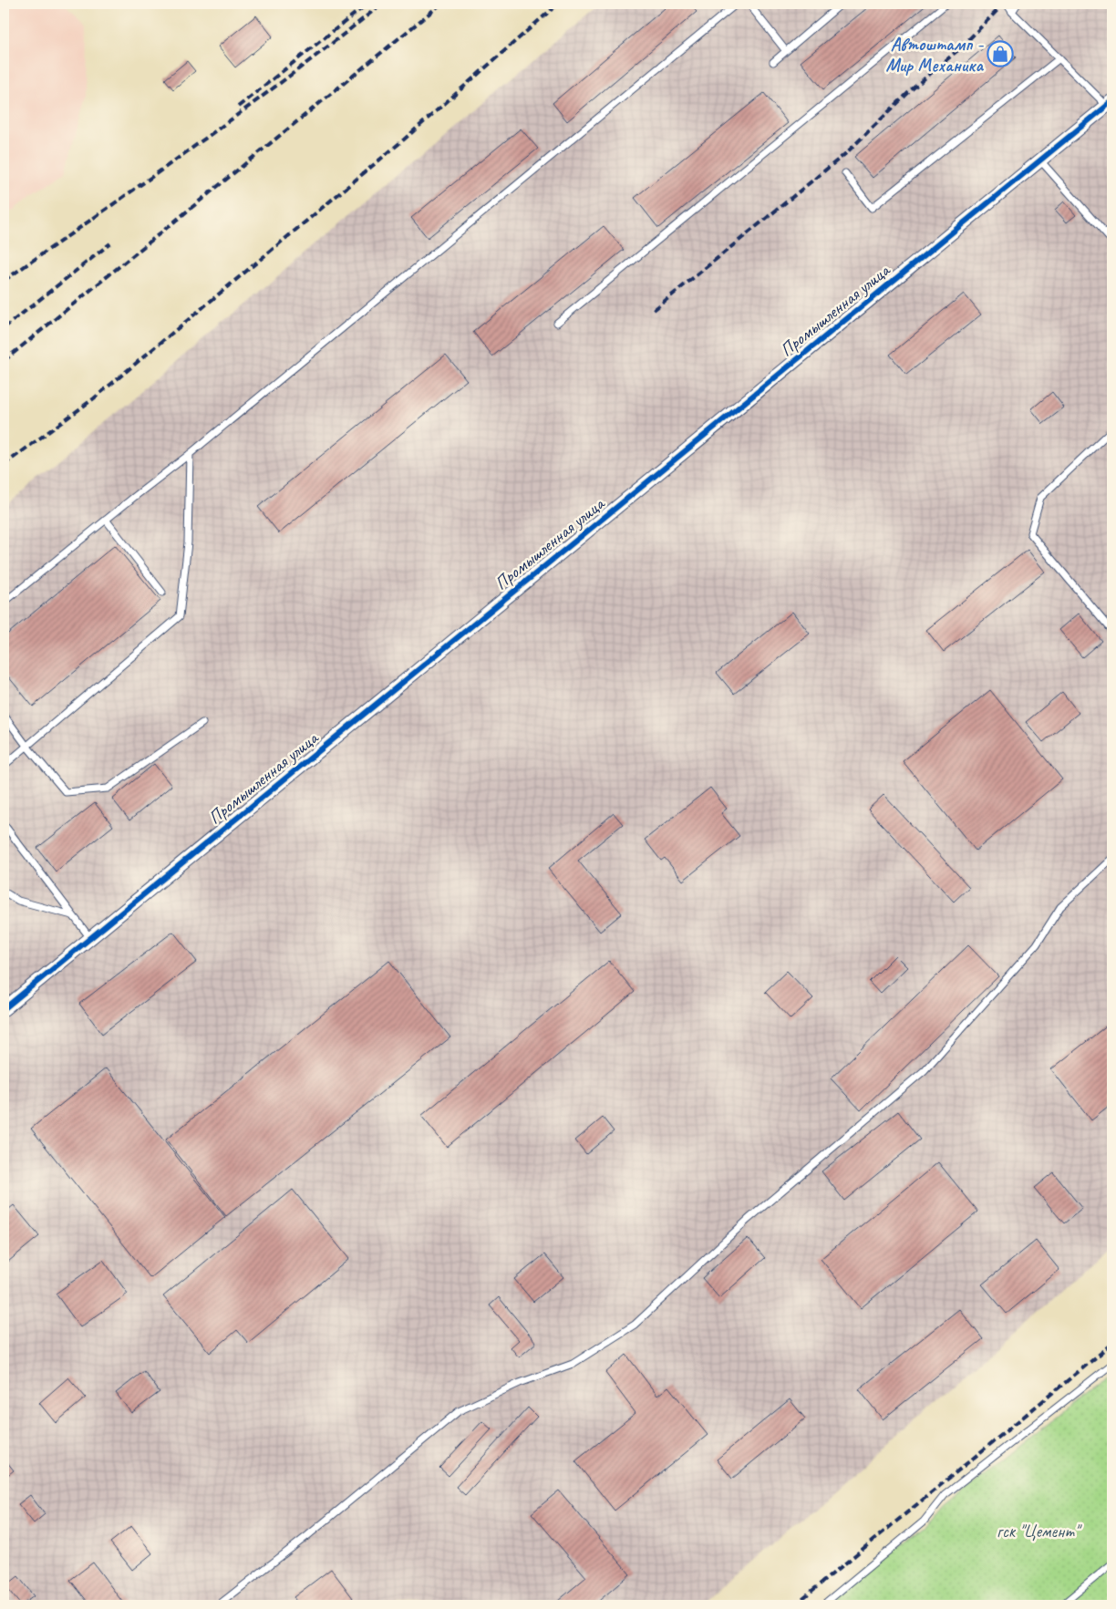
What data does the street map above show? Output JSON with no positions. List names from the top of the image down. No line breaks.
{"streets":{"street":["Промышленная улица"]},"parks":["гск \"Цемент\""],"places":{"shop":["Автоштамп - Мир Механика"]}}
